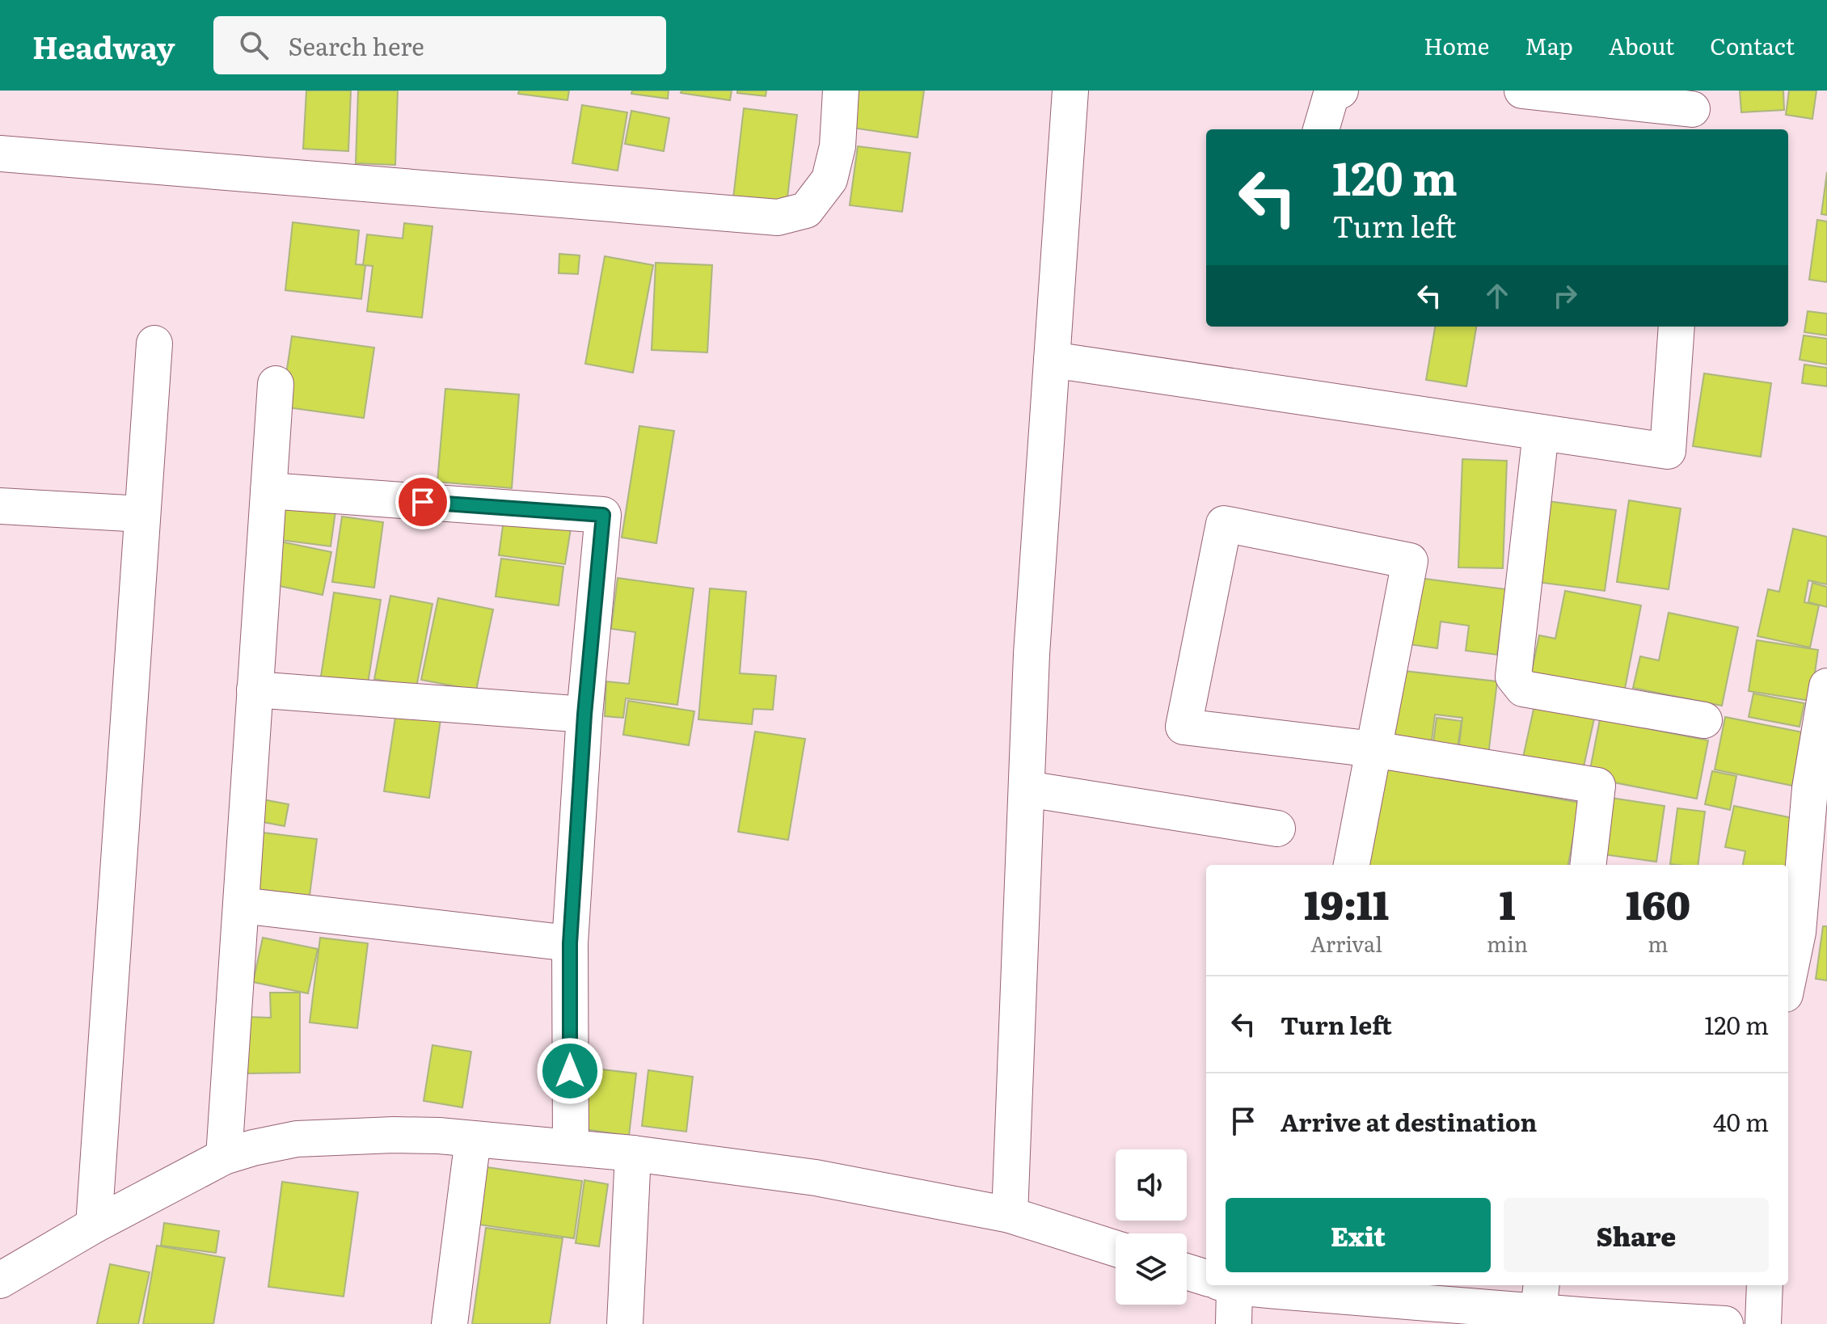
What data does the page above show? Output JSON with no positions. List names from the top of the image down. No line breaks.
{"page":{"header":"Headway","search":"Search here","nav":["Home","Map","About","Contact"],"turn":["120 m","Turn left"],"eta":["19:11","Arrival","1","min","160","m"],"list":[{"name":"Turn left","value":"120 m"},{"name":"Arrive at destination","value":"40 m"}],"buttons":["Exit","Share"]}}
